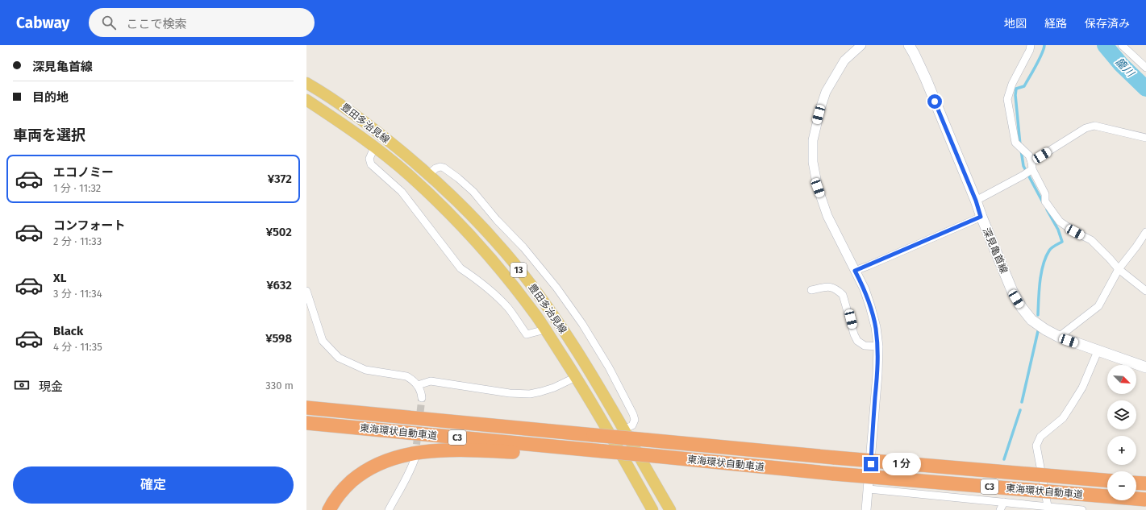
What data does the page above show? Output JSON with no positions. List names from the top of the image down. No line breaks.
{"streets":{"highway":["東海環状自動車道","C3"],"main road":["豊田多治見線","深見亀首線","13"]},"water":["籠川"],"north":"bottom right","page":{"header":"Cabway","search":"ここで検索","nav":["地図","経路","保存済み"],"banner":["深見亀首線","目的地"],"heading":"車両を選択","list":[{"name":"エコノミー","note":"1 分 · 11:32","value":"¥372"},{"name":"コンフォート","note":"2 分 · 11:33","value":"¥502"},{"name":"XL","note":"3 分 · 11:34","value":"¥632"},{"name":"Black","note":"4 分 · 11:35","value":"¥598"}],"map_buttons":["+","−"],"pay":["現金","330 m"],"bubble":"1 分","buttons":"確定"}}
